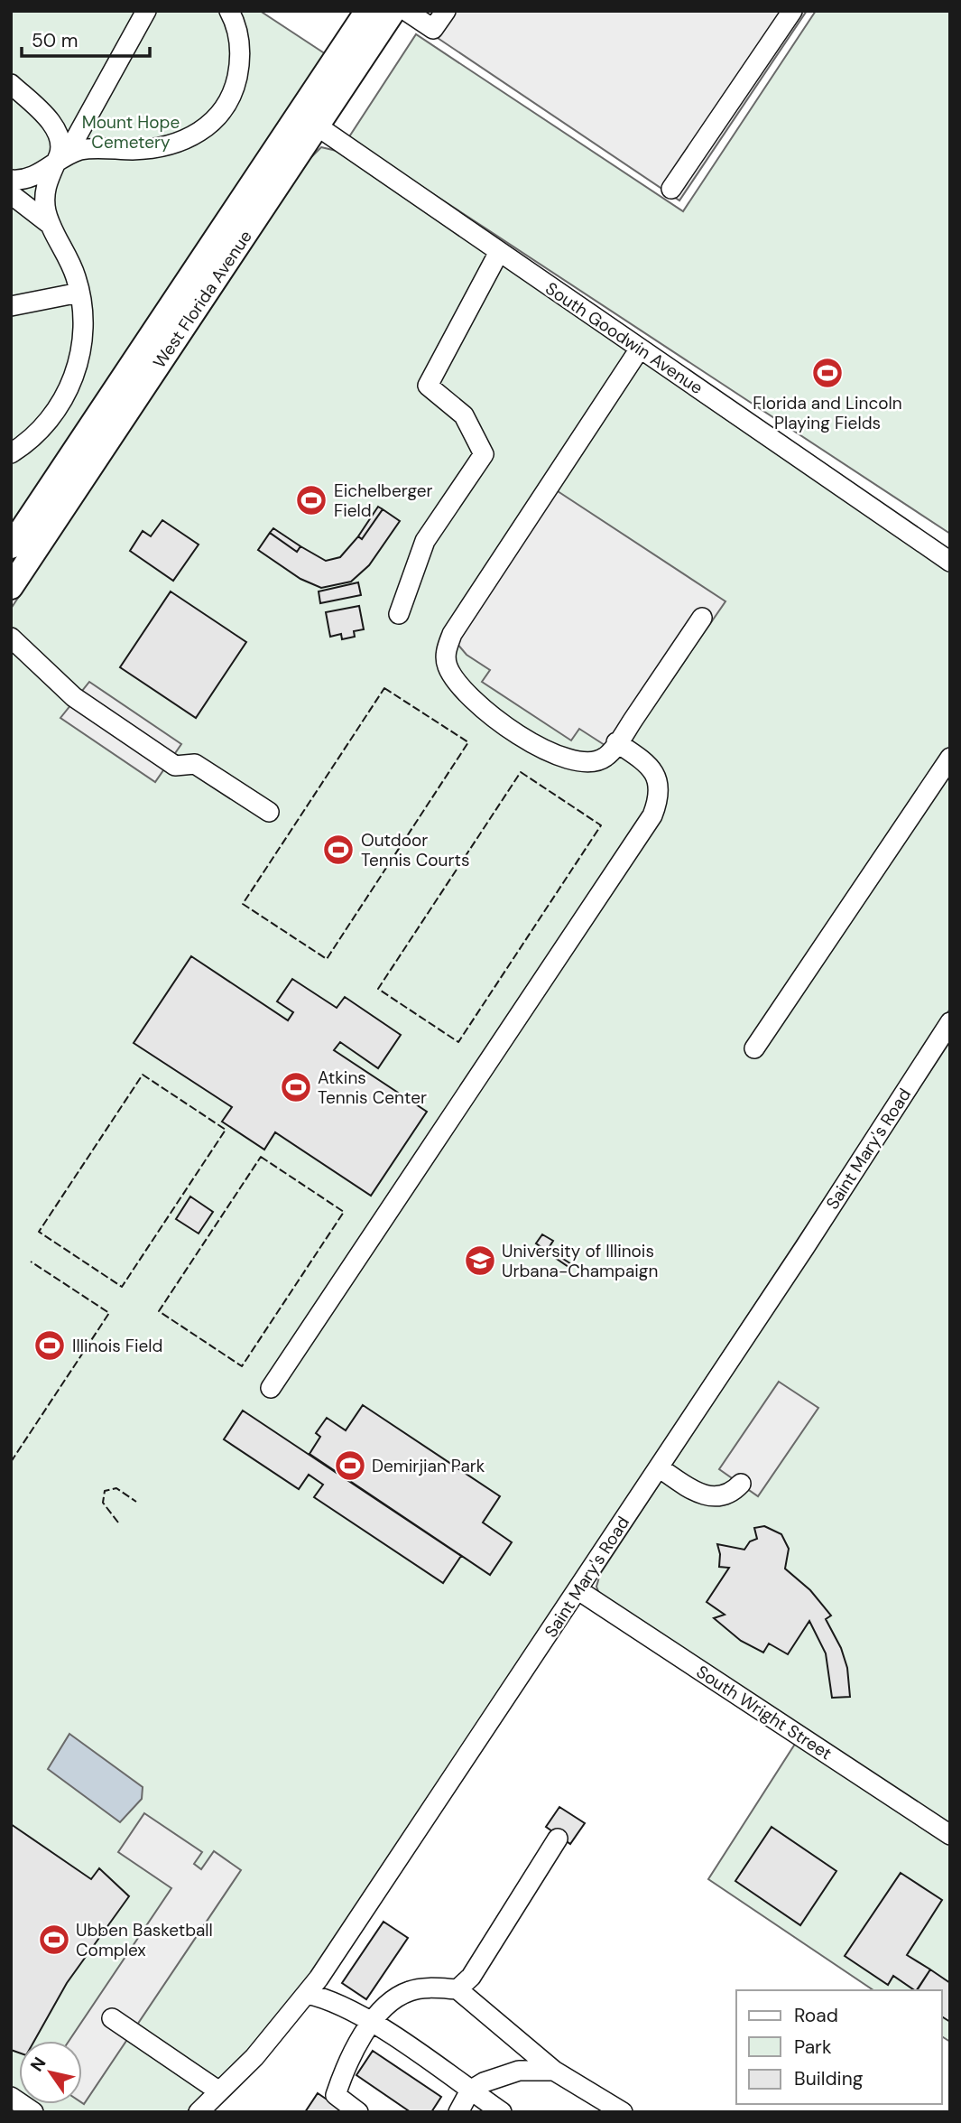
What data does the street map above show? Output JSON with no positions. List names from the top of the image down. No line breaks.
{"streets":{"main road":["West Florida Avenue"],"street":["South Goodwin Avenue","Saint Mary's Road","South Wright Street"]},"crossings":[["West Florida Avenue","South Goodwin Avenue"],["Saint Mary's Road","South Wright Street"]],"parks":["Mount Hope Cemetery"],"places":{"sports":["Florida and Lincoln Playing Fields","Eichelberger Field","Outdoor Tennis Courts","Atkins Tennis Center","Illinois Field","Demirjian Park","Ubben Basketball Complex"],"school or university":["University of Illinois Urbana-Champaign"]},"legend":["Road","Park","Building"],"scale_bar":"50 m","north":"top left"}
